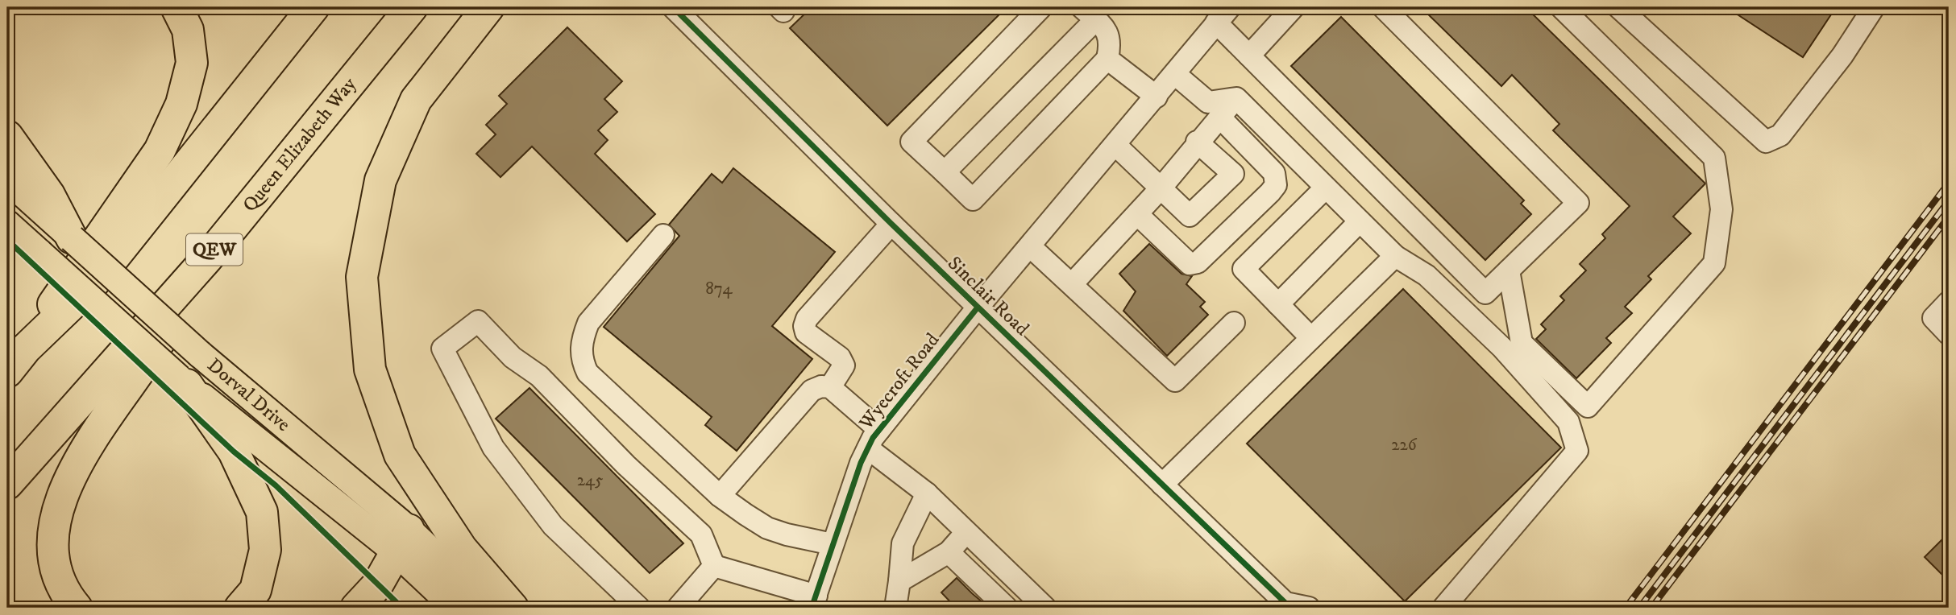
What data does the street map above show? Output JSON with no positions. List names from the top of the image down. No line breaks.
{"streets":{"highway":["Queen Elizabeth Way","QEW"],"main road":["Dorval Drive"],"street":["Sinclair Road","Wyecroft Road"]},"crossings":[["Sinclair Road","Wyecroft Road"]],"house_numbers":["874","226","245"]}
